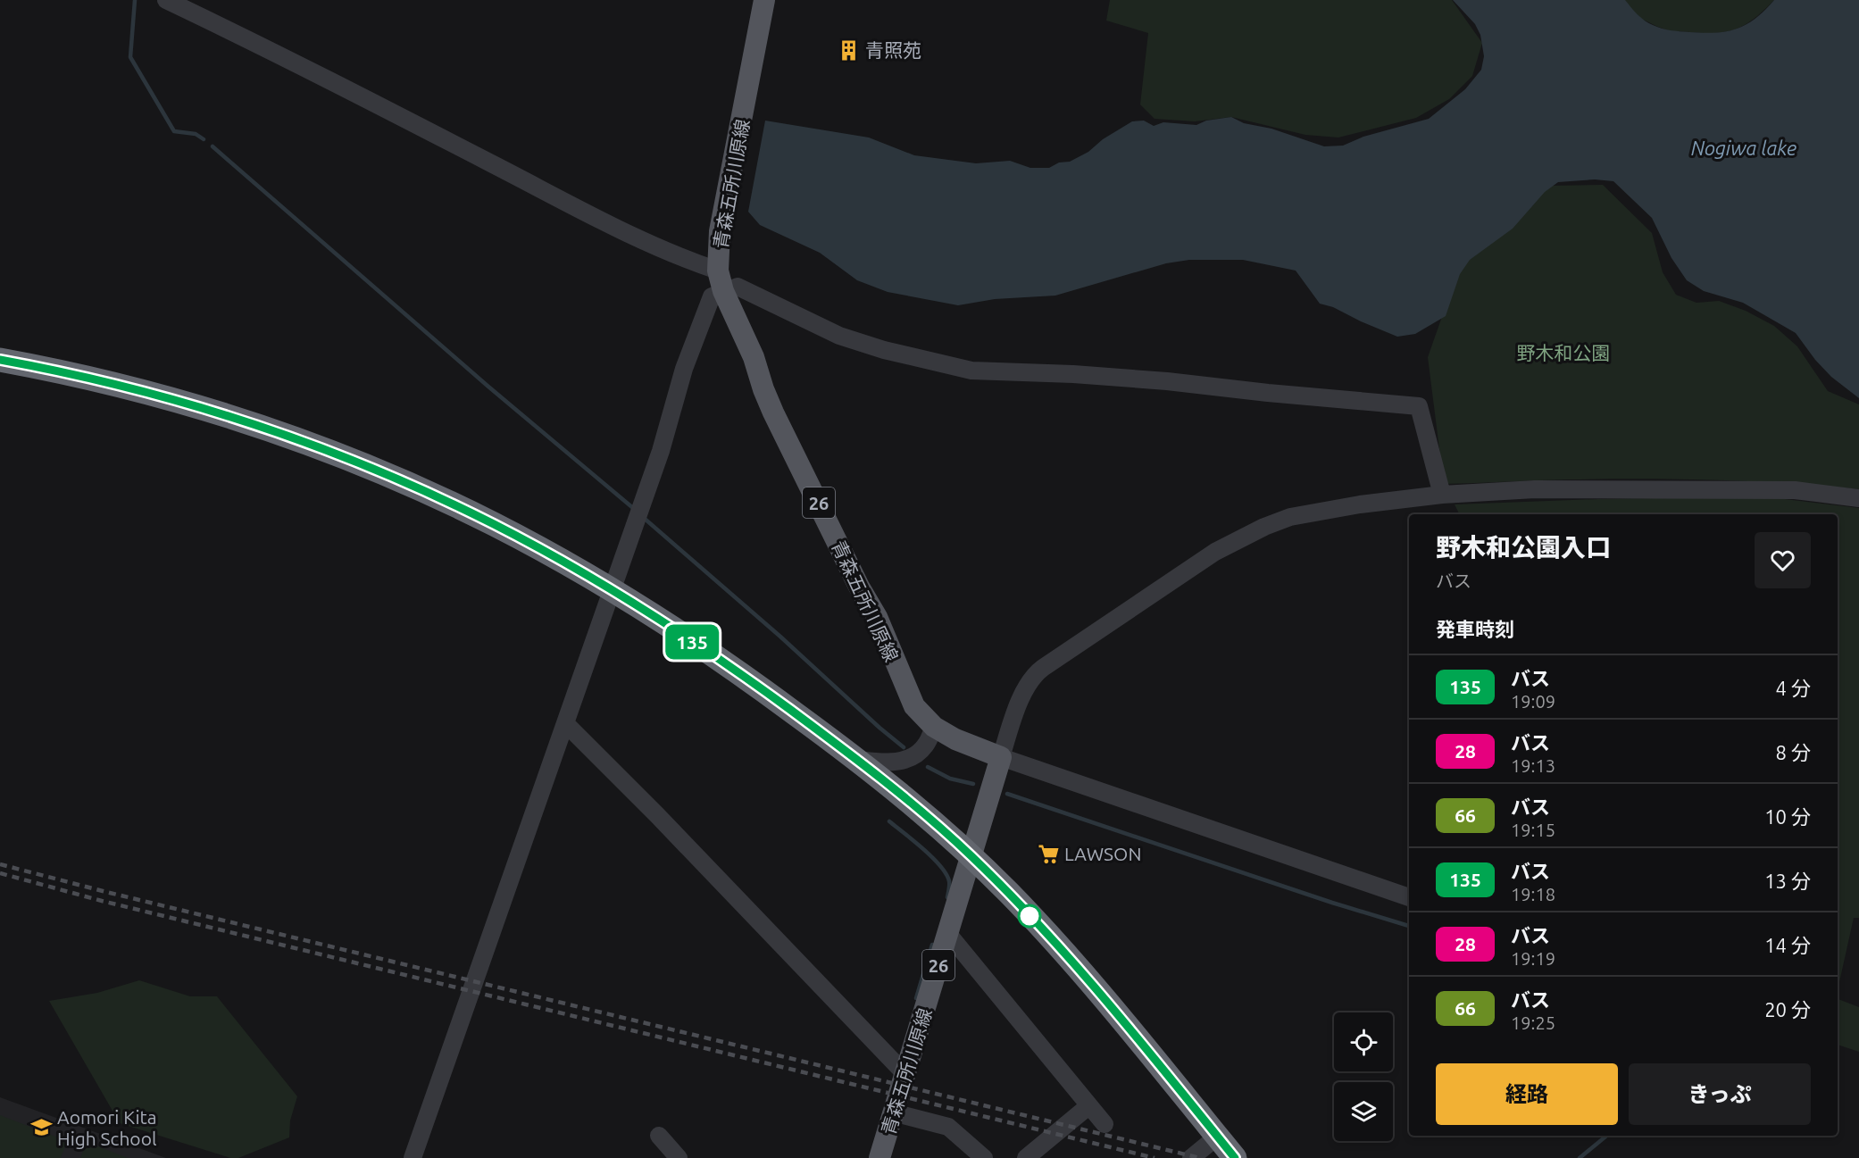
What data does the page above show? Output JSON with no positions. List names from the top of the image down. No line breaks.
{"streets":{"main road":["青森五所川原線","26"]},"water":["Nogiwa lake"],"parks":["野木和公園"],"places":{"building":["青照苑"],"supermarket":["LAWSON"],"school or university":["Aomori Kita High School"]},"lines":["bus line 135"],"page":{"on_map":"135","heading":[["野木和公園入口","バス"],"発車時刻"],"list":[{"mark":"135","name":"バス","note":"19:09","value":"4 分"},{"mark":"28","name":"バス","note":"19:13","value":"8 分"},{"mark":"66","name":"バス","note":"19:15","value":"10 分"},{"mark":"135","name":"バス","note":"19:18","value":"13 分"},{"mark":"28","name":"バス","note":"19:19","value":"14 分"},{"mark":"66","name":"バス","note":"19:25","value":"20 分"}],"buttons":["経路","きっぷ"]}}
